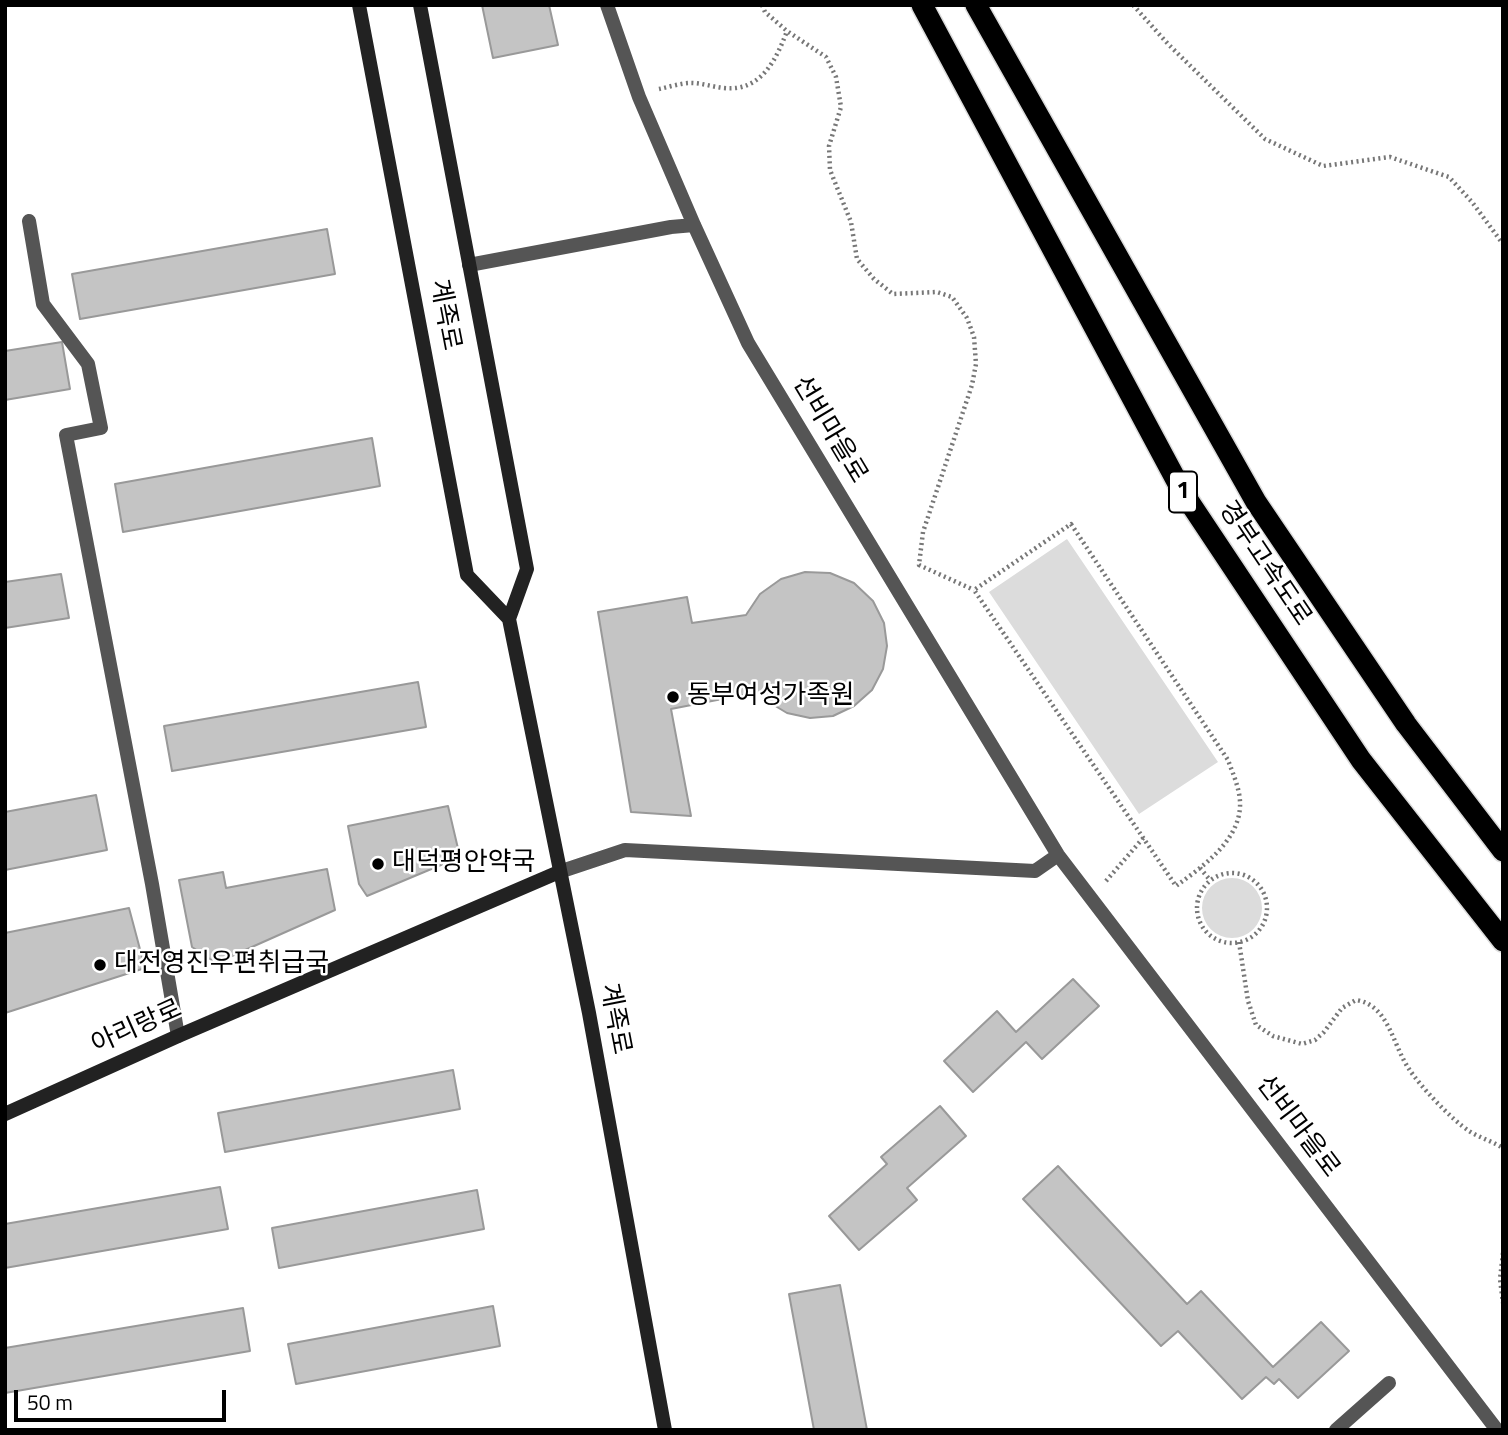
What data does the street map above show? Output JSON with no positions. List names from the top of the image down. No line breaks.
{"streets":{"highway":["1","경부고속도로"],"main road":["계족로","아리랑로"],"street":["선비마을로"]},"crossings":[["계족로","아리랑로"]],"places":["동부여성가족원","대덕평안약국","대전영진우편취급국"],"scale_bar":"50 m"}
